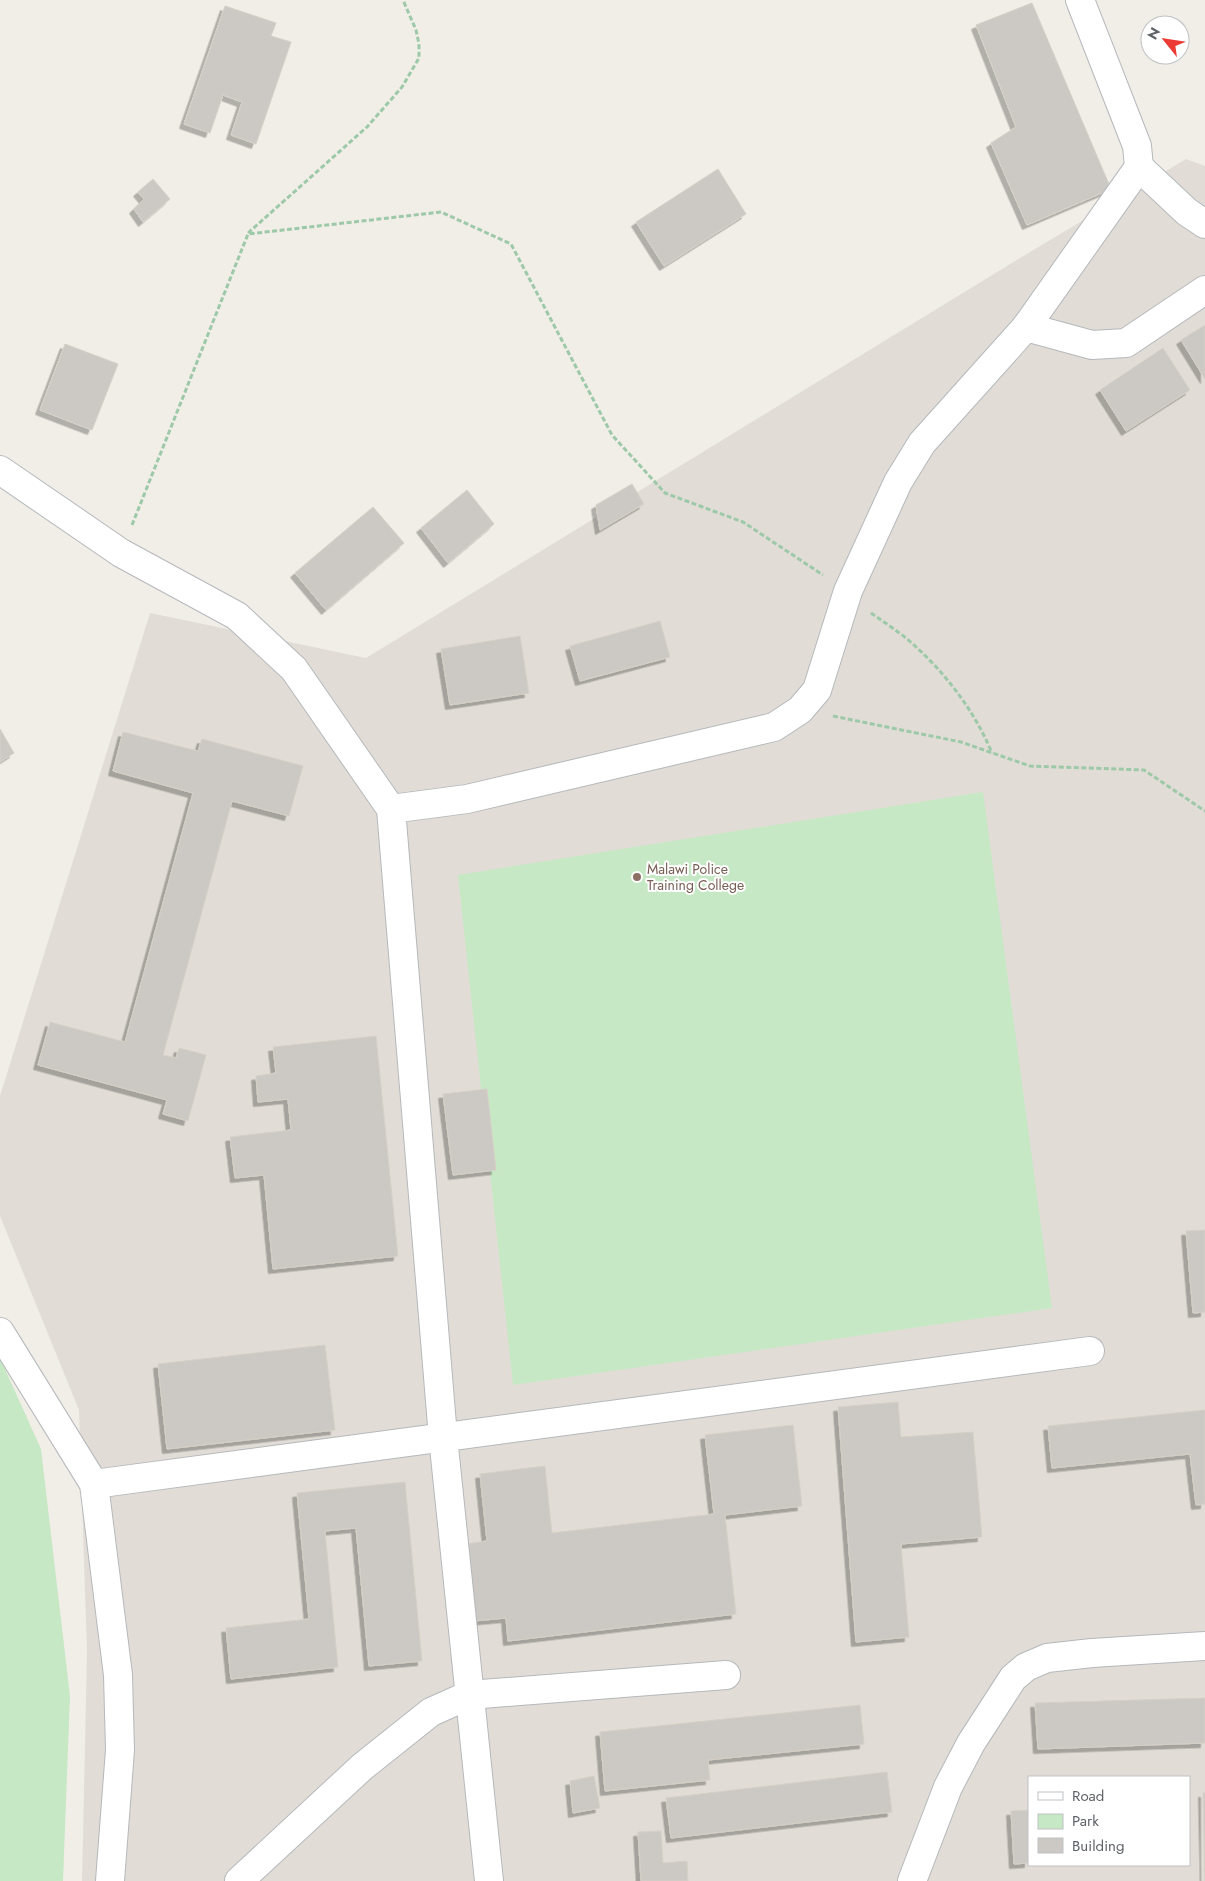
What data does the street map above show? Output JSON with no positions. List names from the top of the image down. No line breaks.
{"places":["Malawi Police Training College"],"legend":["Road","Park","Building"],"north":"top left"}
